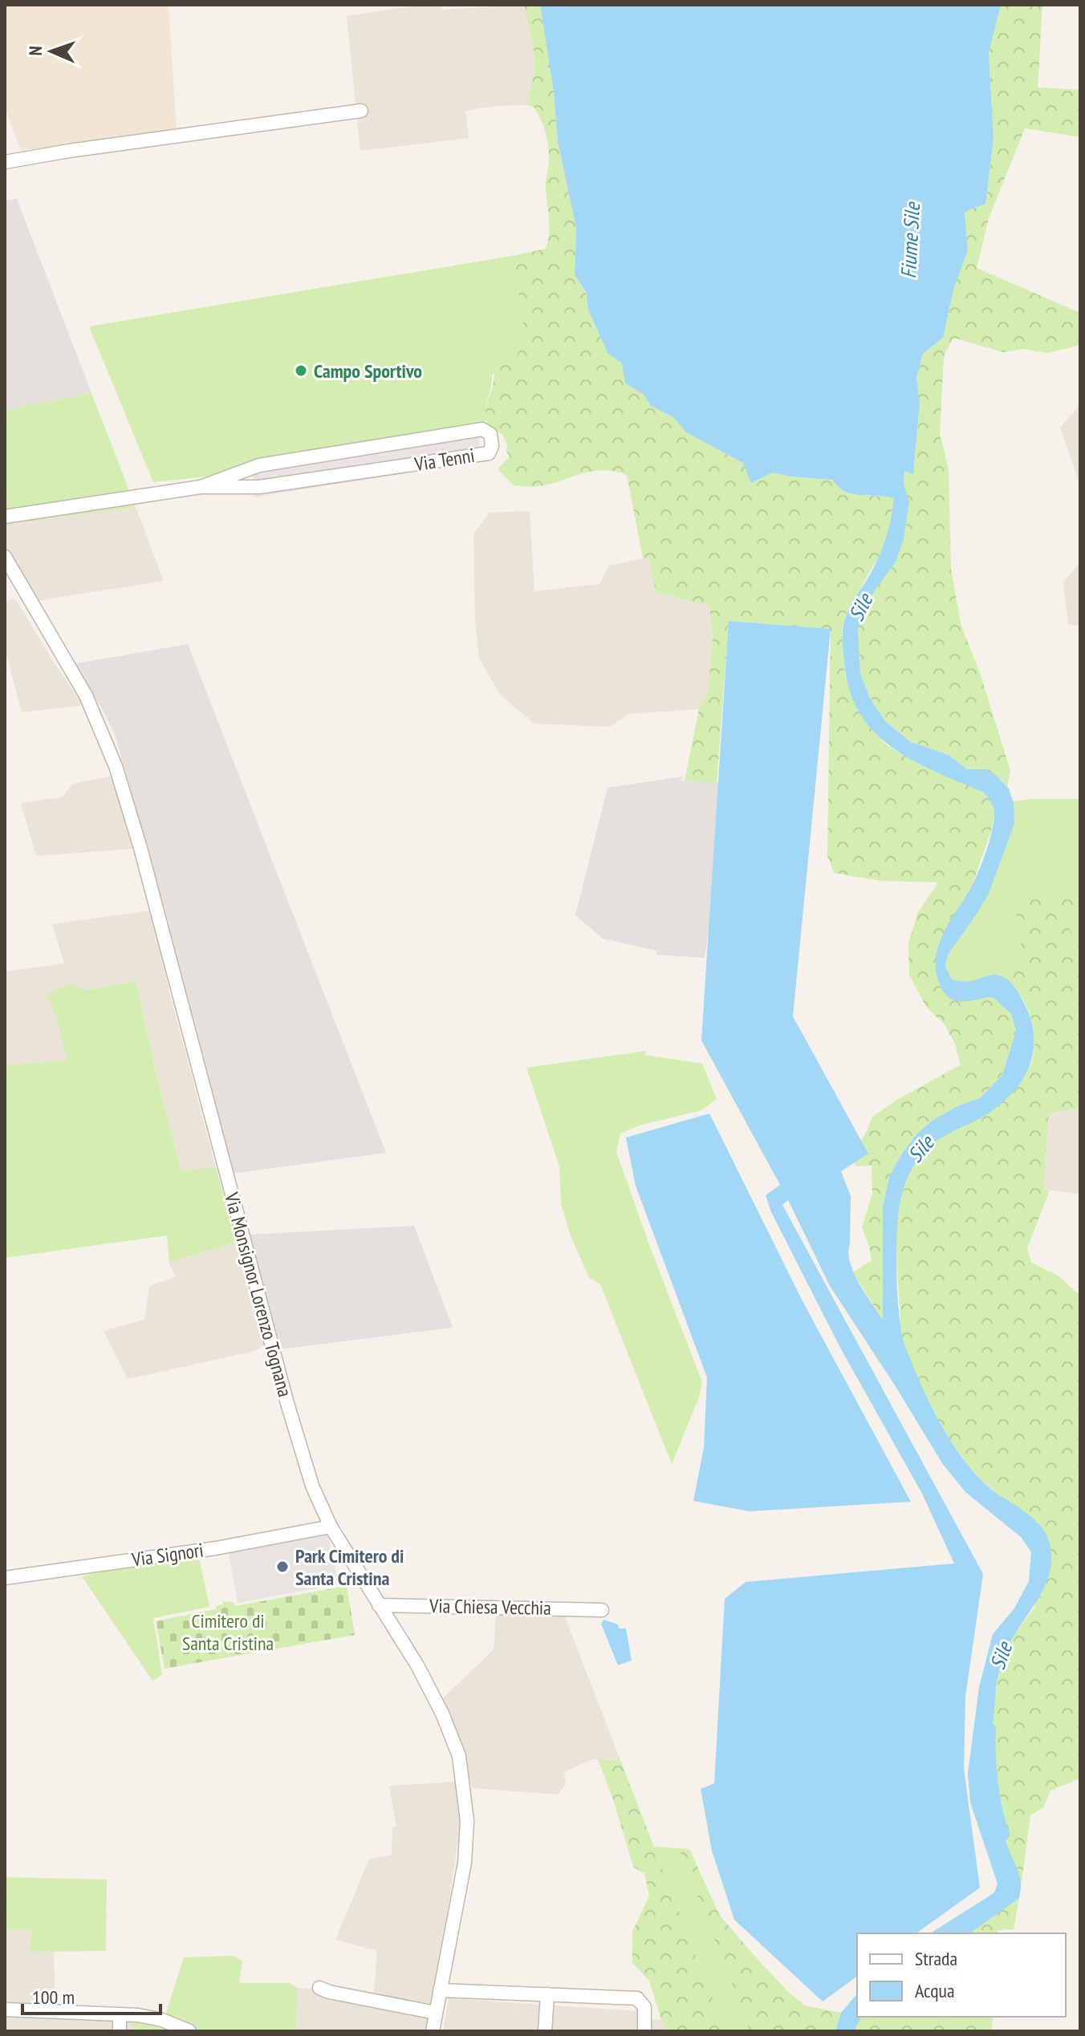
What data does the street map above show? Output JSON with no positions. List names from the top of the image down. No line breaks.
{"streets":{"street":["Via Tenni","Via Monsignor Lorenzo Tognana","Via Signori","Via Chiesa Vecchia"]},"crossings":[["Via Monsignor Lorenzo Tognana","Via Signori"],["Via Monsignor Lorenzo Tognana","Via Chiesa Vecchia"]],"water":["Fiume Sile","Sile"],"parks":["Cimitero di Santa Cristina"],"places":["Campo Sportivo","Park Cimitero di Santa Cristina"],"legend":["Strada","Acqua"],"scale_bar":"100 m","north":"left"}
